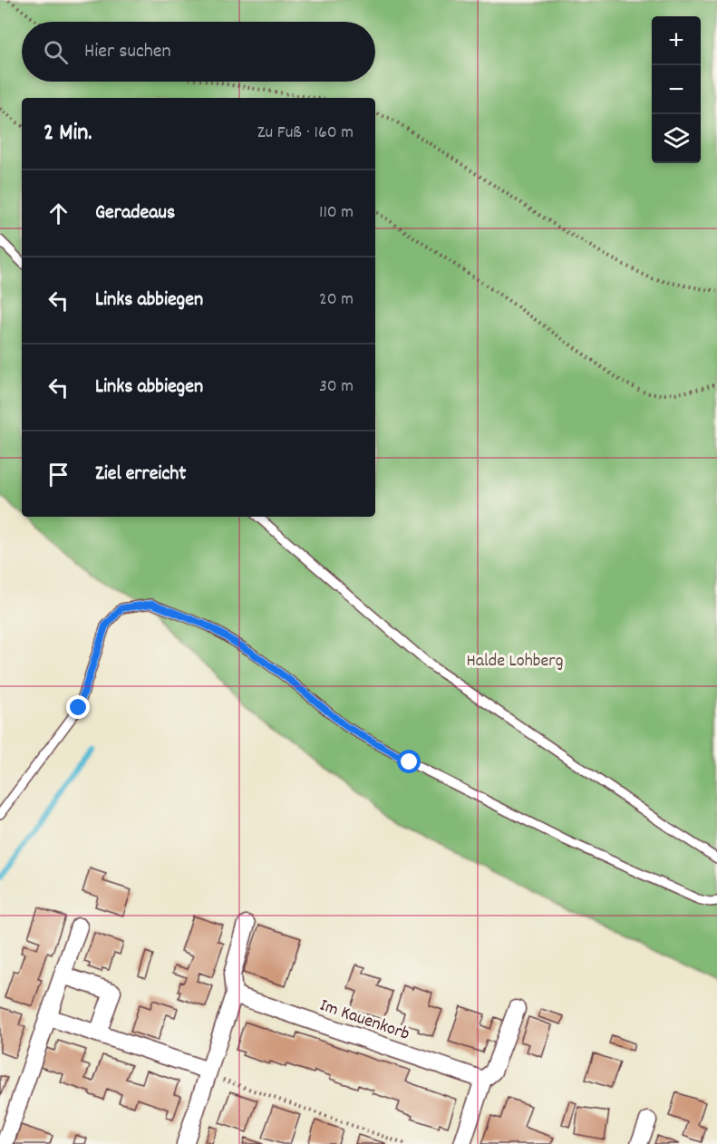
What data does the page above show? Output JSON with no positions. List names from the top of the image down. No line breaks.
{"streets":{"street":["Im Kauenkorb"]},"parks":["Halde Lohberg"],"page":{"map_buttons":["+","−"],"search":"Hier suchen","heading":["2 Min.","Zu Fuß · 160 m"],"list":[["Geradeaus","110 m"],["Links abbiegen","20 m"],["Links abbiegen","30 m"],"Ziel erreicht"]}}
